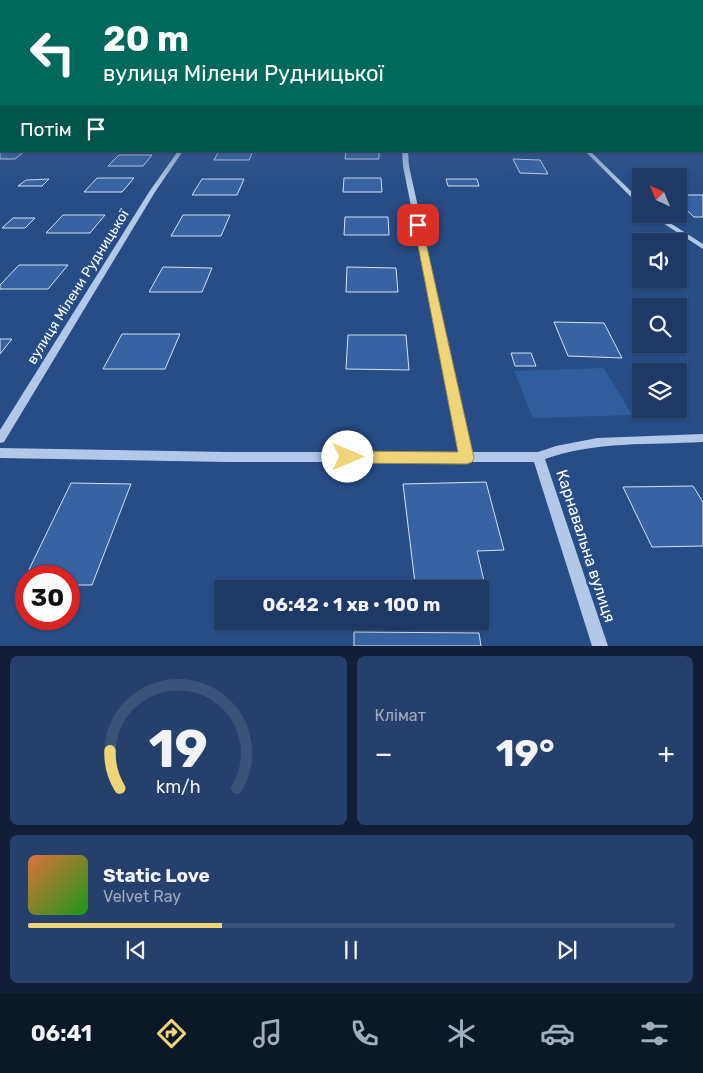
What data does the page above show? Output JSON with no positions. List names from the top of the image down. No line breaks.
{"streets":{"street":["вулиця Мілени Рудницької","Карнавальна вулиця"]},"north":"top left","page":{"turn":["20 m","вулиця Мілени Рудницької"],"then":"Потім","limit":"30","trip":"06:42 · 1 хв · 100 m","tile":"Клімат","heat":["−","19°","+"],"song":["Static Love","Velvet Ray"],"tabs":"06:41","gauge":["19","km/h"]}}
